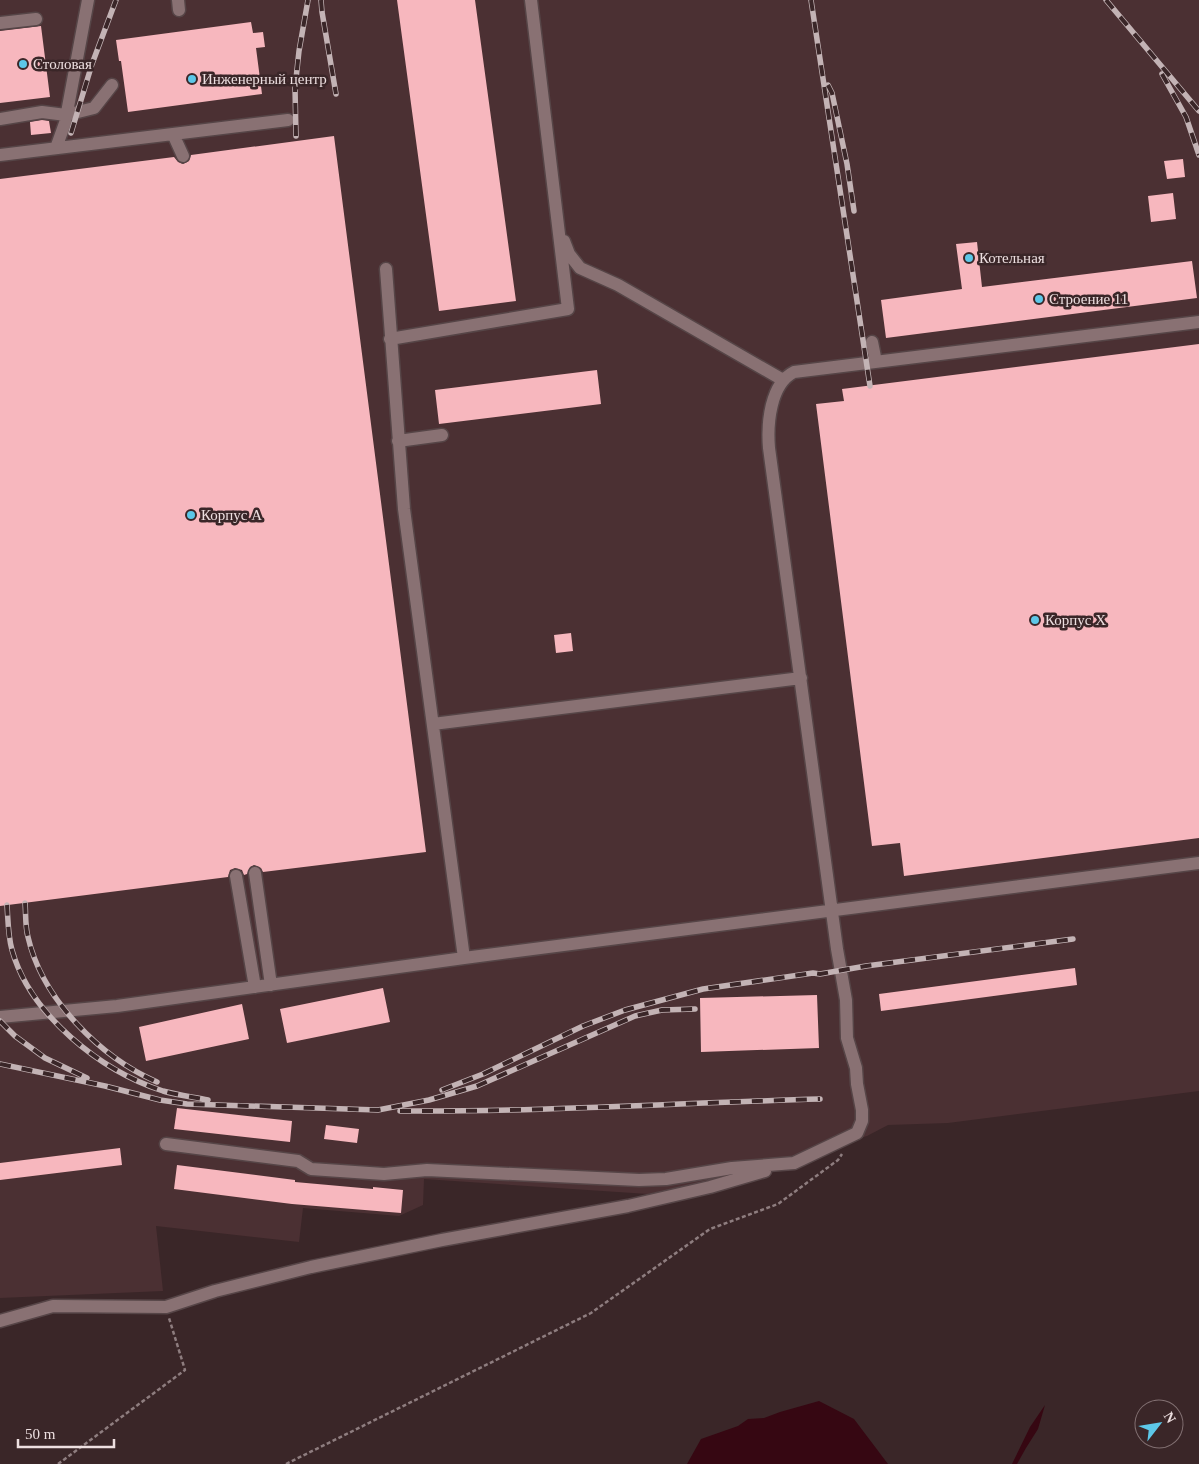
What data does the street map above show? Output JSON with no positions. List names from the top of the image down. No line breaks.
{"places":["Столовая","Инженерный центр","Котельная","Строение 11","Корпус А","Корпус Х"],"scale_bar":"50 m","north":"top right"}
